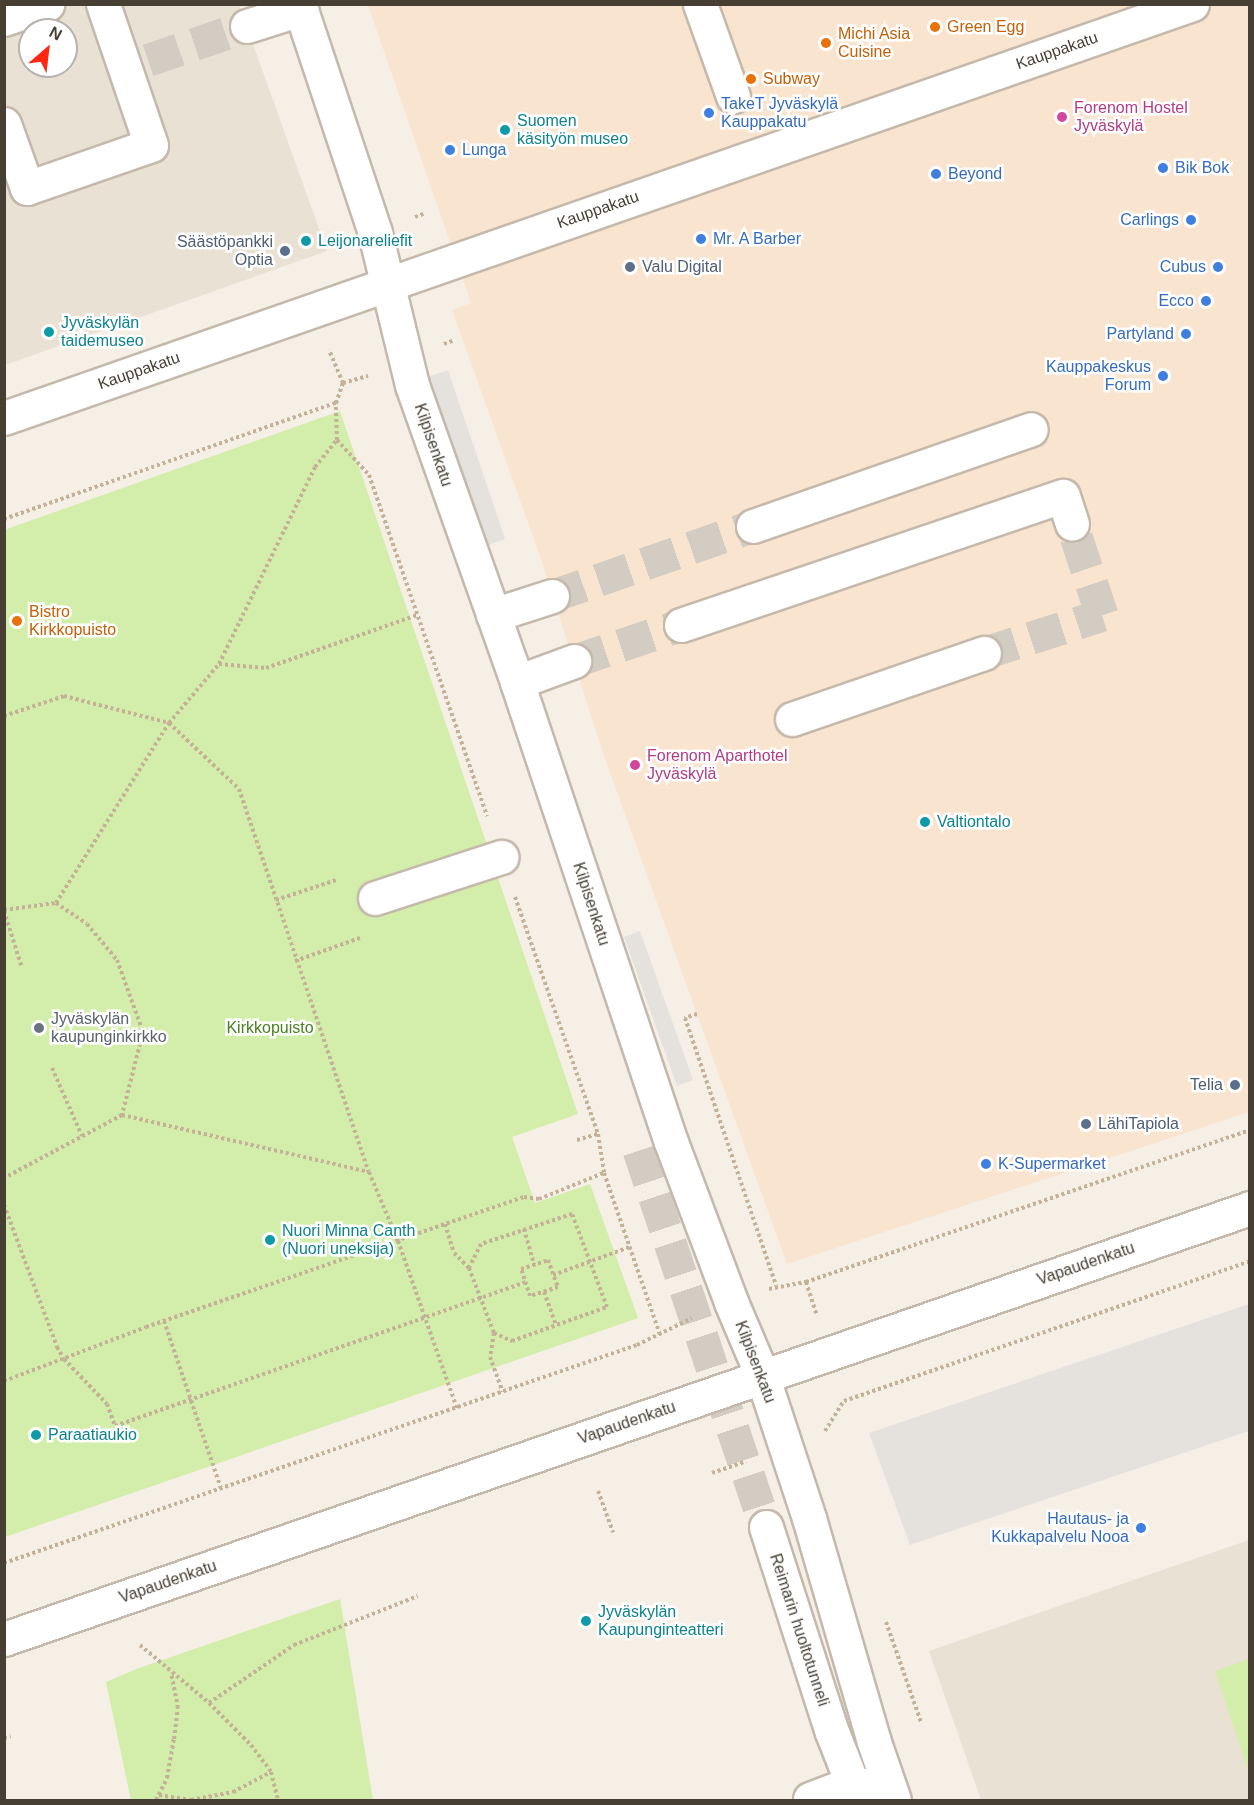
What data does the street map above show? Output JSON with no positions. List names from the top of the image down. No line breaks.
{"streets":{"street":["Kauppakatu","Kilpisenkatu","Vapaudenkatu","Reimarin huoltotunneli"]},"crossings":[["Kauppakatu","Kilpisenkatu"],["Kilpisenkatu","Vapaudenkatu"]],"parks":["Kirkkopuisto"],"places":["Green Egg","Michi Asia Cuisine","Subway","TakeT Jyväskylä Kauppakatu","Forenom Hostel Jyväskylä","Suomen käsityön museo","Lunga","Bik Bok","Beyond","Carlings","Mr. A Barber","Leijonareliefit","Säästöpankki Optia","Valu Digital","Cubus","Ecco","Jyväskylän taidemuseo","Partyland","Kauppakeskus Forum","Bistro Kirkkopuisto","Forenom Aparthotel Jyväskylä","Valtiontalo","Jyväskylän kaupunginkirkko","Telia","LähiTapiola","K-Supermarket","Nuori Minna Canth (Nuori uneksija)","Paraatiaukio","Hautaus- ja Kukkapalvelu Nooa","Jyväskylän Kaupunginteatteri"],"north":"top right"}
